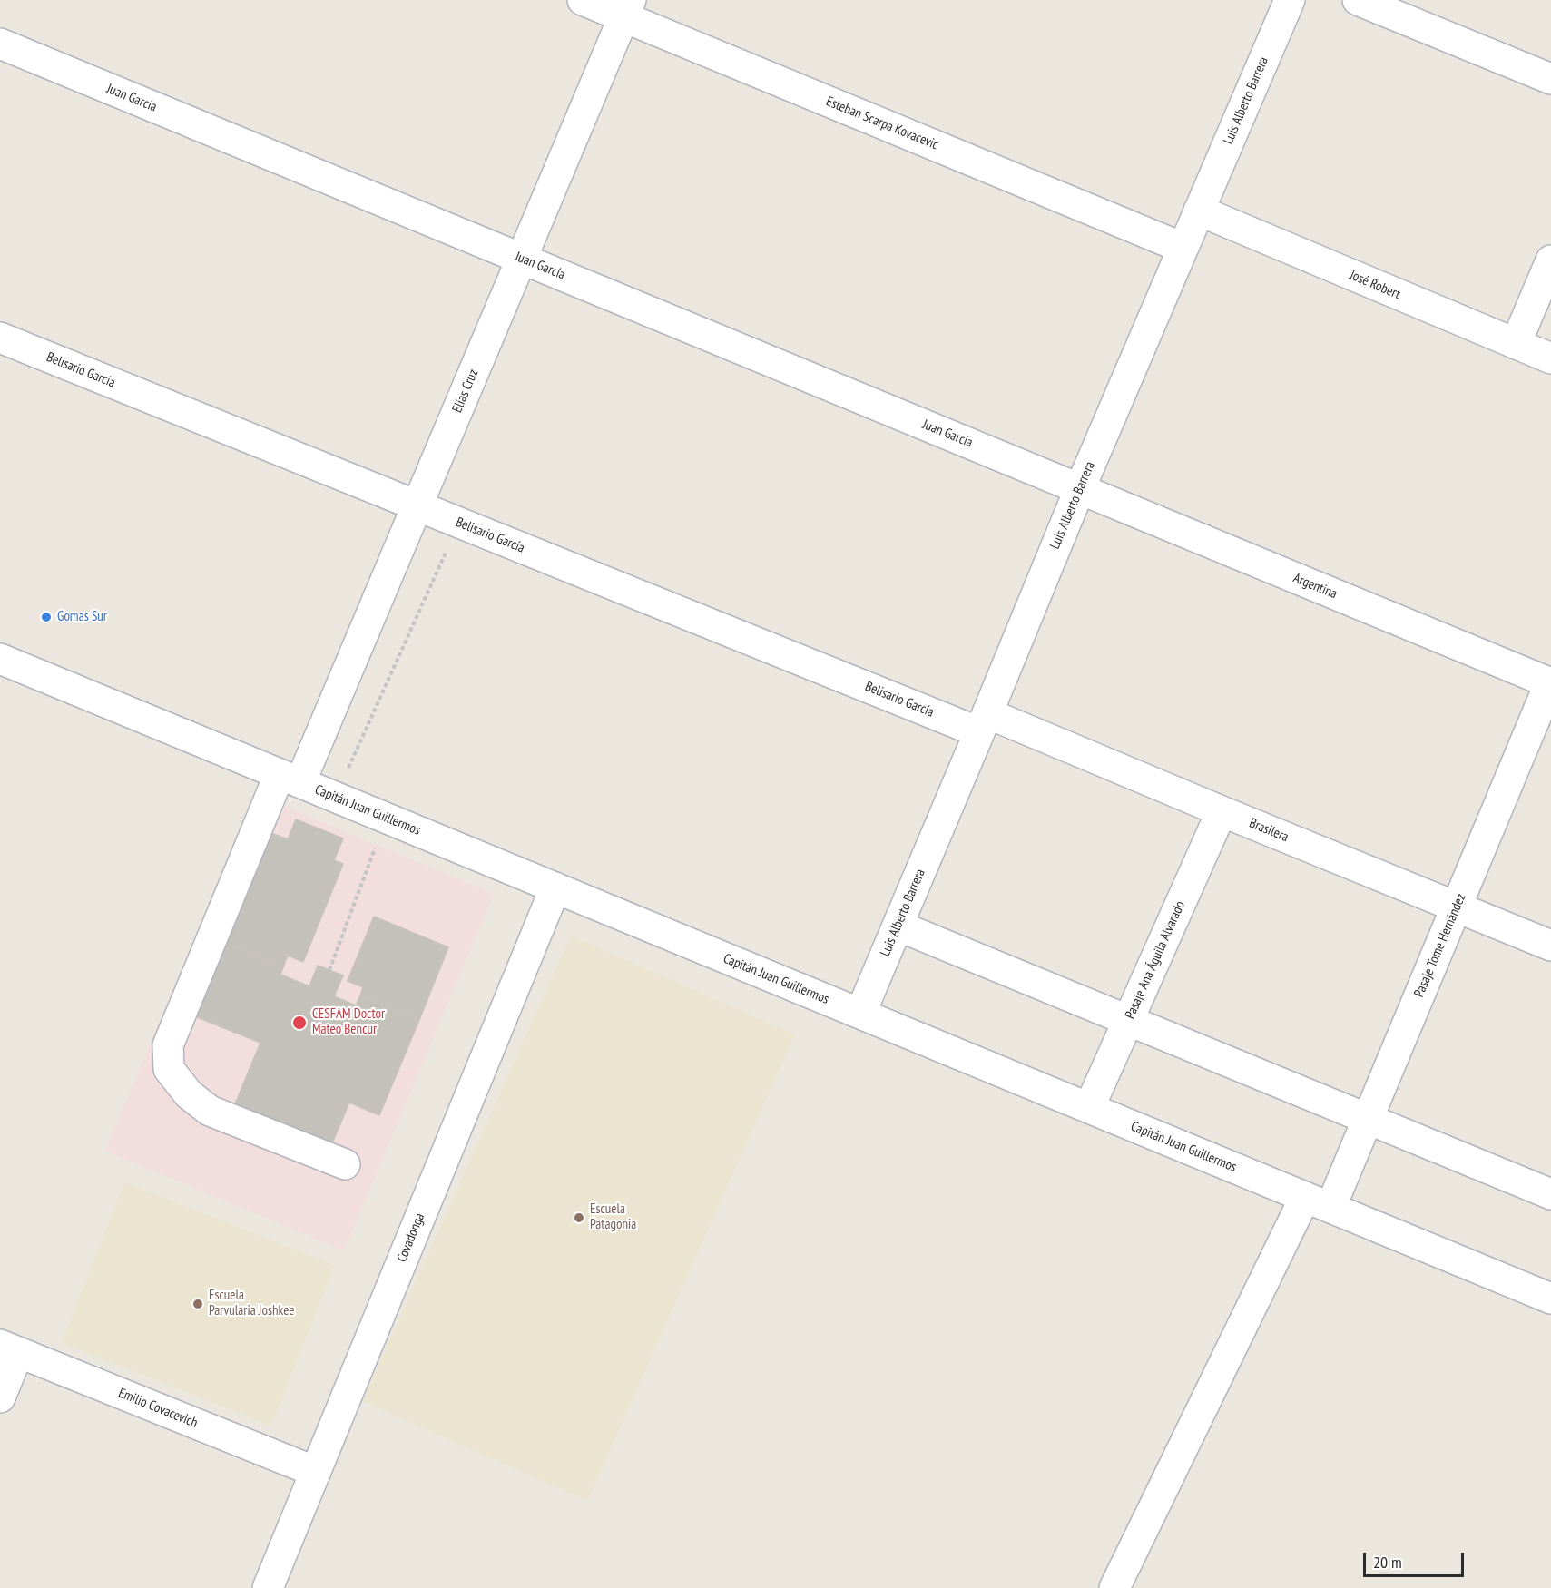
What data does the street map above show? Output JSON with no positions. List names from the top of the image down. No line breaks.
{"streets":{"street":["Juan García","Luis Alberto Barrera","Esteban Scarpa Kovacevic","José Robert","Belisario García","Elías Cruz","Argentina","Capitán Juan Guillermos","Brasilera","Pasaje Tome Hernández","Pasaje Ana Águila Alvarado","Covadonga","Emilio Covacevich"]},"crossings":[["Juan García","Luis Alberto Barrera"],["Juan García","Elías Cruz"],["Juan García","Argentina"],["Luis Alberto Barrera","Esteban Scarpa Kovacevic"],["Luis Alberto Barrera","José Robert"],["Luis Alberto Barrera","Belisario García"],["Luis Alberto Barrera","Argentina"],["Luis Alberto Barrera","Capitán Juan Guillermos"],["Luis Alberto Barrera","Brasilera"],["Esteban Scarpa Kovacevic","Elías Cruz"],["Belisario García","Elías Cruz"],["Belisario García","Brasilera"],["Elías Cruz","Capitán Juan Guillermos"],["Argentina","Pasaje Tome Hernández"],["Capitán Juan Guillermos","Pasaje Tome Hernández"],["Capitán Juan Guillermos","Pasaje Ana Águila Alvarado"],["Capitán Juan Guillermos","Covadonga"],["Brasilera","Pasaje Tome Hernández"],["Brasilera","Pasaje Ana Águila Alvarado"],["Covadonga","Emilio Covacevich"]],"places":["Gomas Sur","CESFAM Doctor Mateo Bencur","Escuela Patagonia","Escuela Parvularia Joshkee"],"scale_bar":"20 m"}
